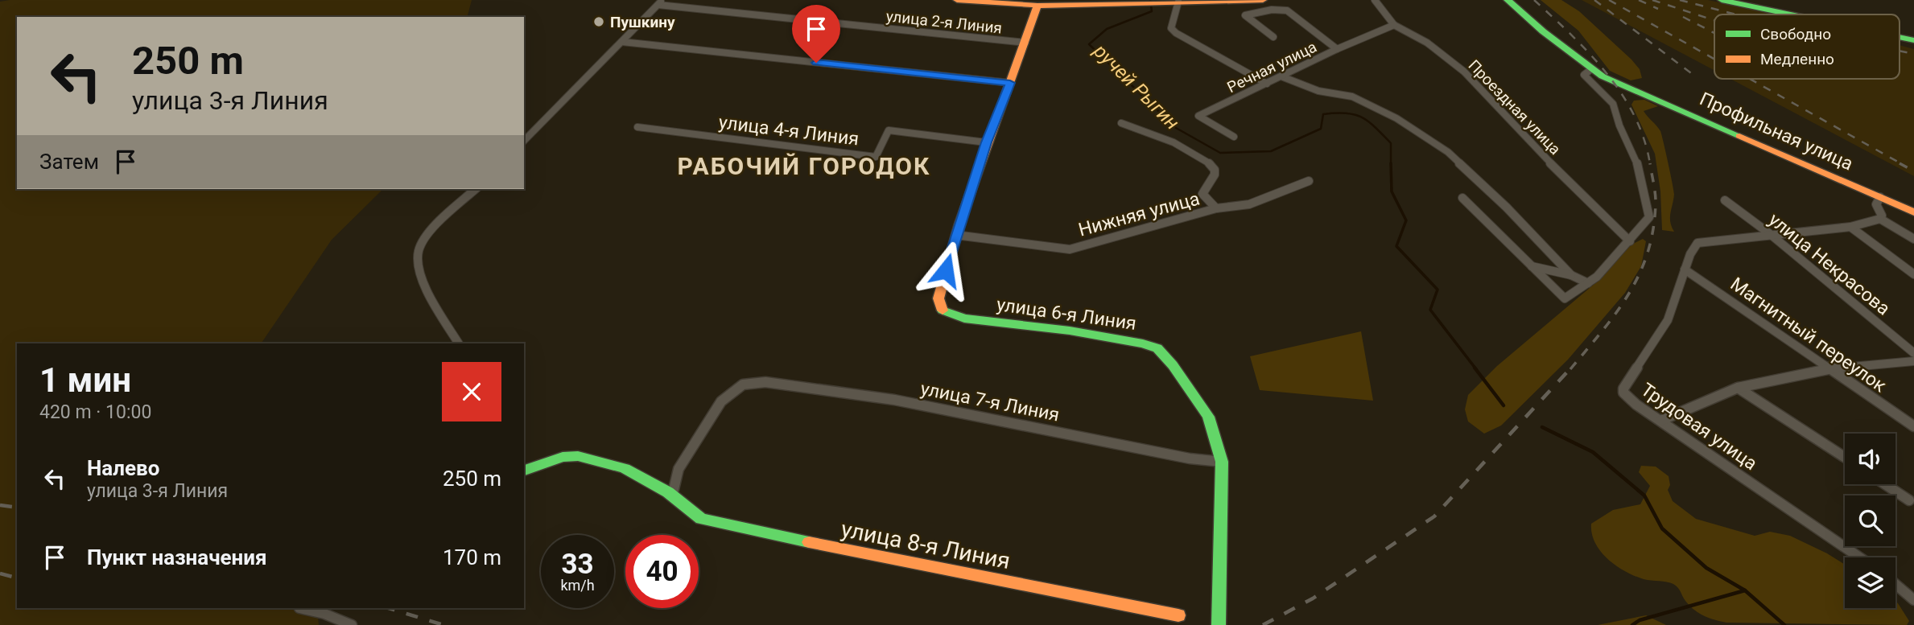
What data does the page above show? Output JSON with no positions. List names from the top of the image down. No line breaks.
{"streets":{"street":["улица 2-я Линия","Речная улица","Проездная улица","улица 4-я Линия","Профильная улица","Нижняя улица","улица Некрасова","улица 6-я Линия","Магнитный переулок","улица 7-я Линия","Трудовая улица","улица 8-я Линия"]},"crossings":[["Речная улица","Проездная улица"],["Нижняя улица","улица 6-я Линия"],["улица Некрасова","Трудовая улица"],["улица 6-я Линия","улица 7-я Линия"],["Магнитный переулок","Трудовая улица"],["улица 7-я Линия","улица 8-я Линия"]],"districts":["РАБОЧИЙ ГОРОДОК"],"water":["ручей Рыгин"],"places":["Пушкину"],"legend":["Свободно","Медленно"],"page":{"turn":["250 m","улица 3-я Линия"],"then":"Затем","heading":["1 мин","420 m · 10:00"],"list":[{"name":"Налево","note":"улица 3-я Линия","value":"250 m"},{"name":"Пункт назначения","value":"170 m"}],"speed":"33 km/h","limit":"40"}}
